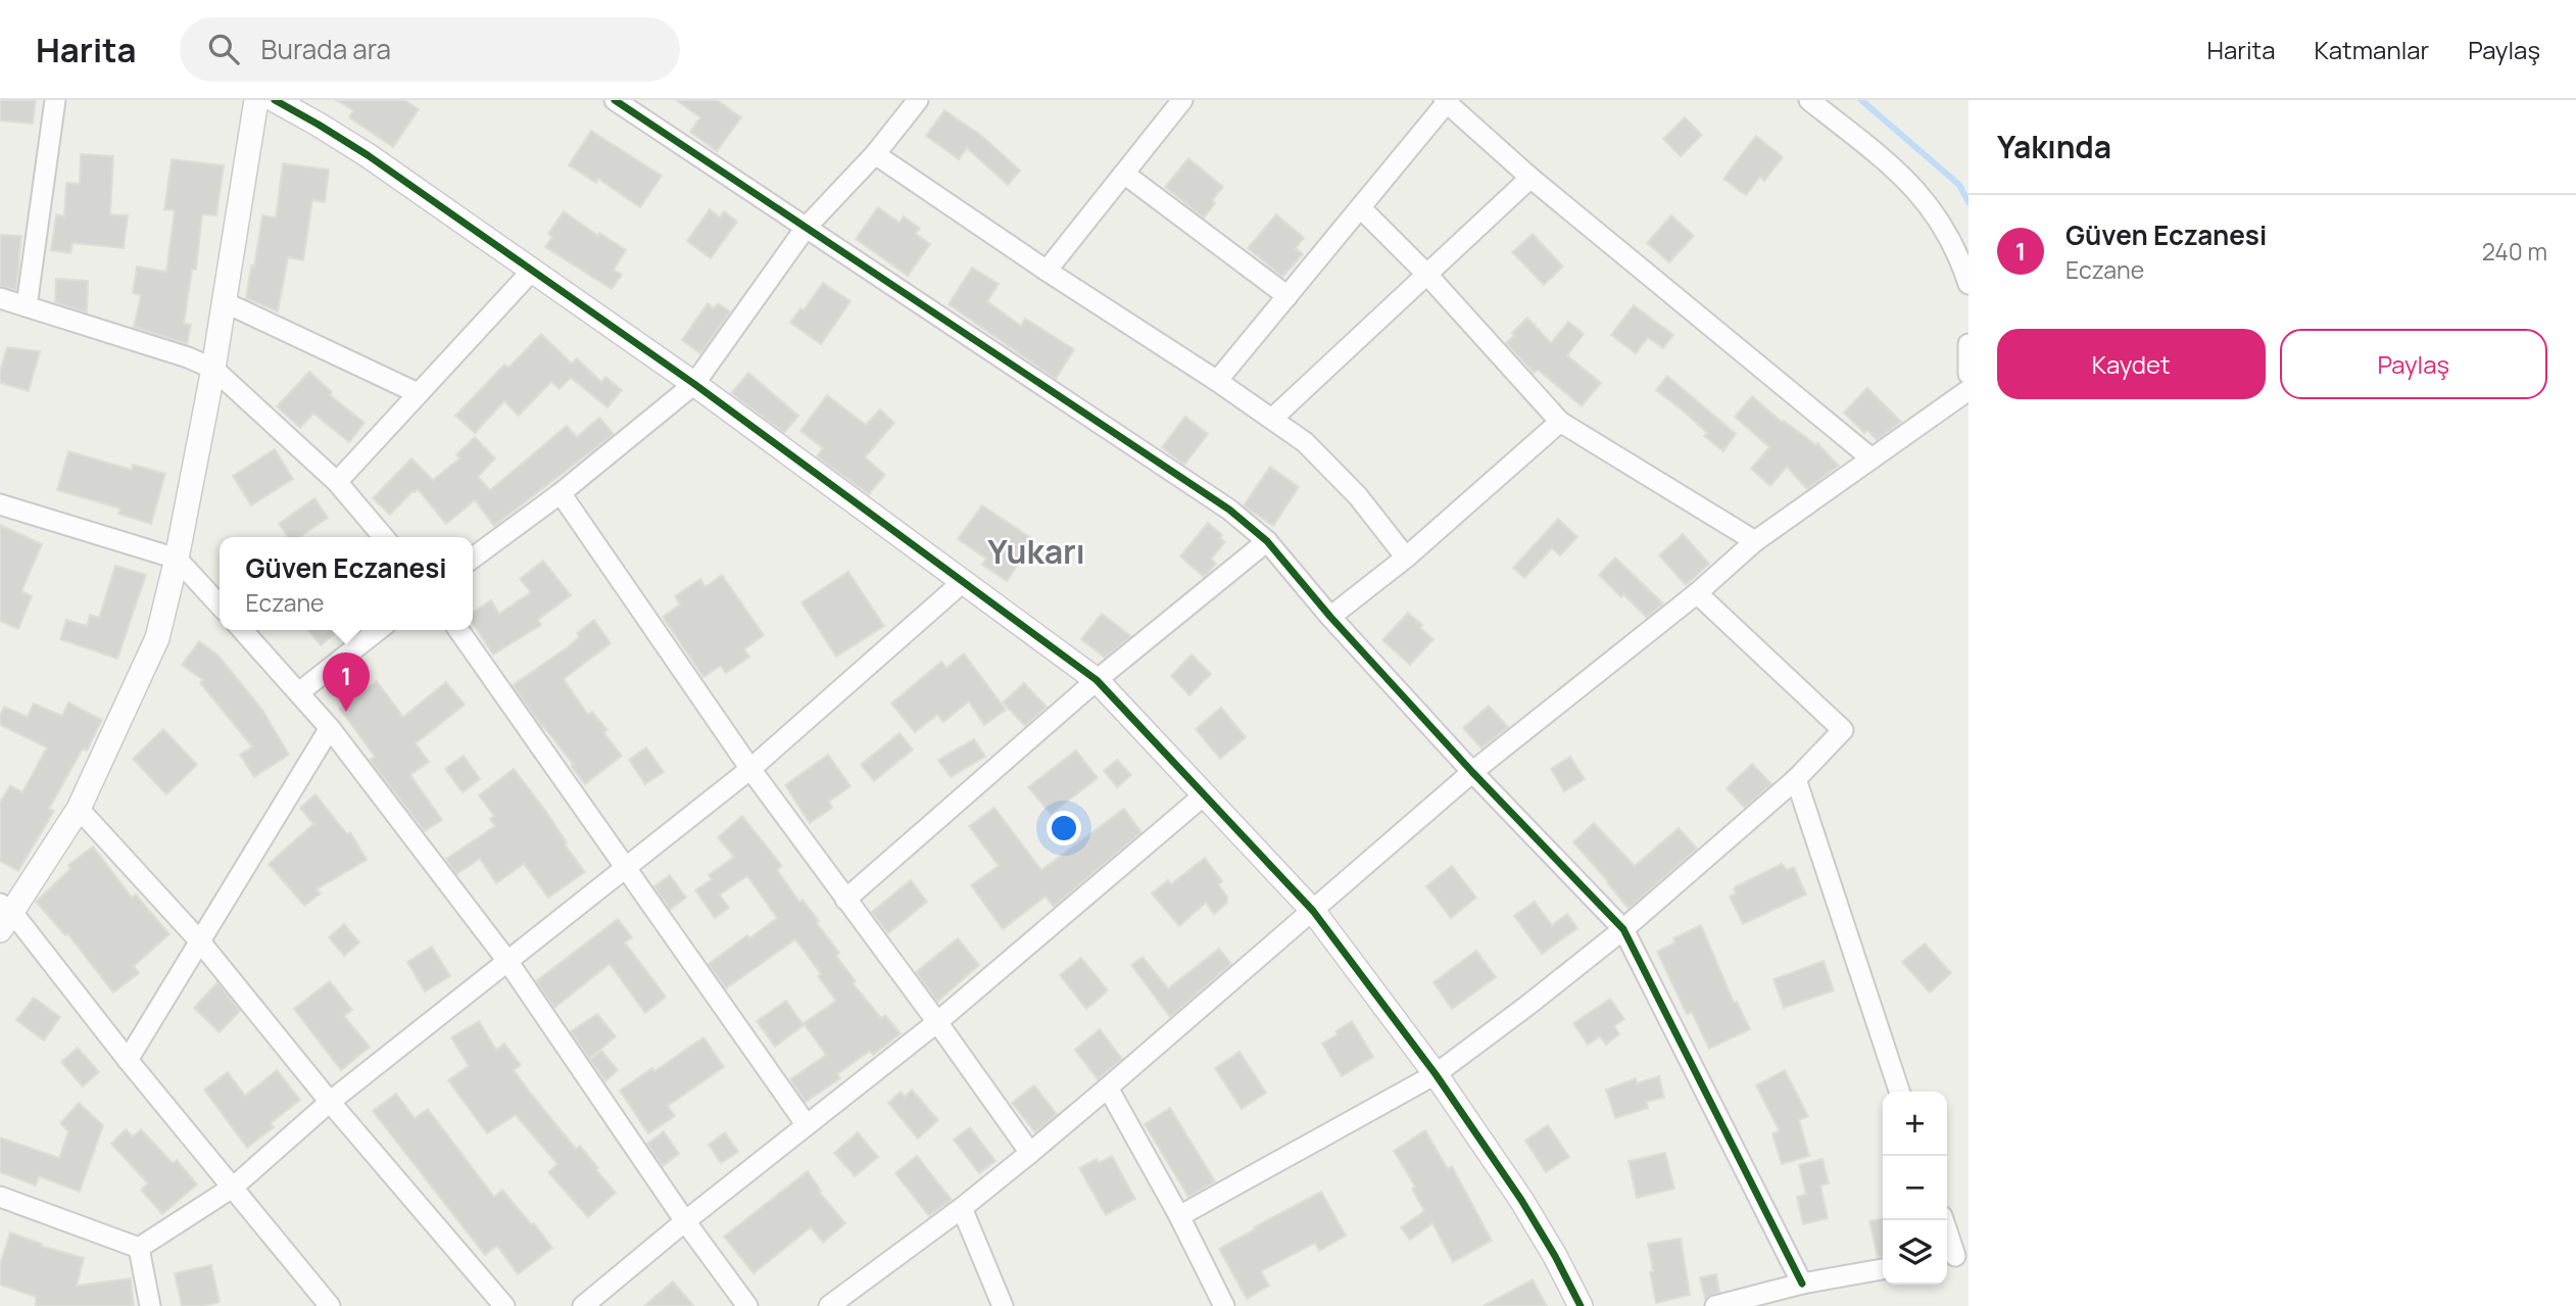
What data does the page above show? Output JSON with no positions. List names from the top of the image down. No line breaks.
{"districts":["Yukarı"],"page":{"header":"Harita","search":"Burada ara","nav":["Harita","Katmanlar","Paylaş"],"heading":"Yakında","list":[{"mark":"1","name":"Güven Eczanesi","note":"Eczane","value":"240 m"}],"buttons":["Kaydet","Paylaş"],"popup":["Güven Eczanesi","Eczane"],"pins":"1","map_buttons":["+","−"]}}
